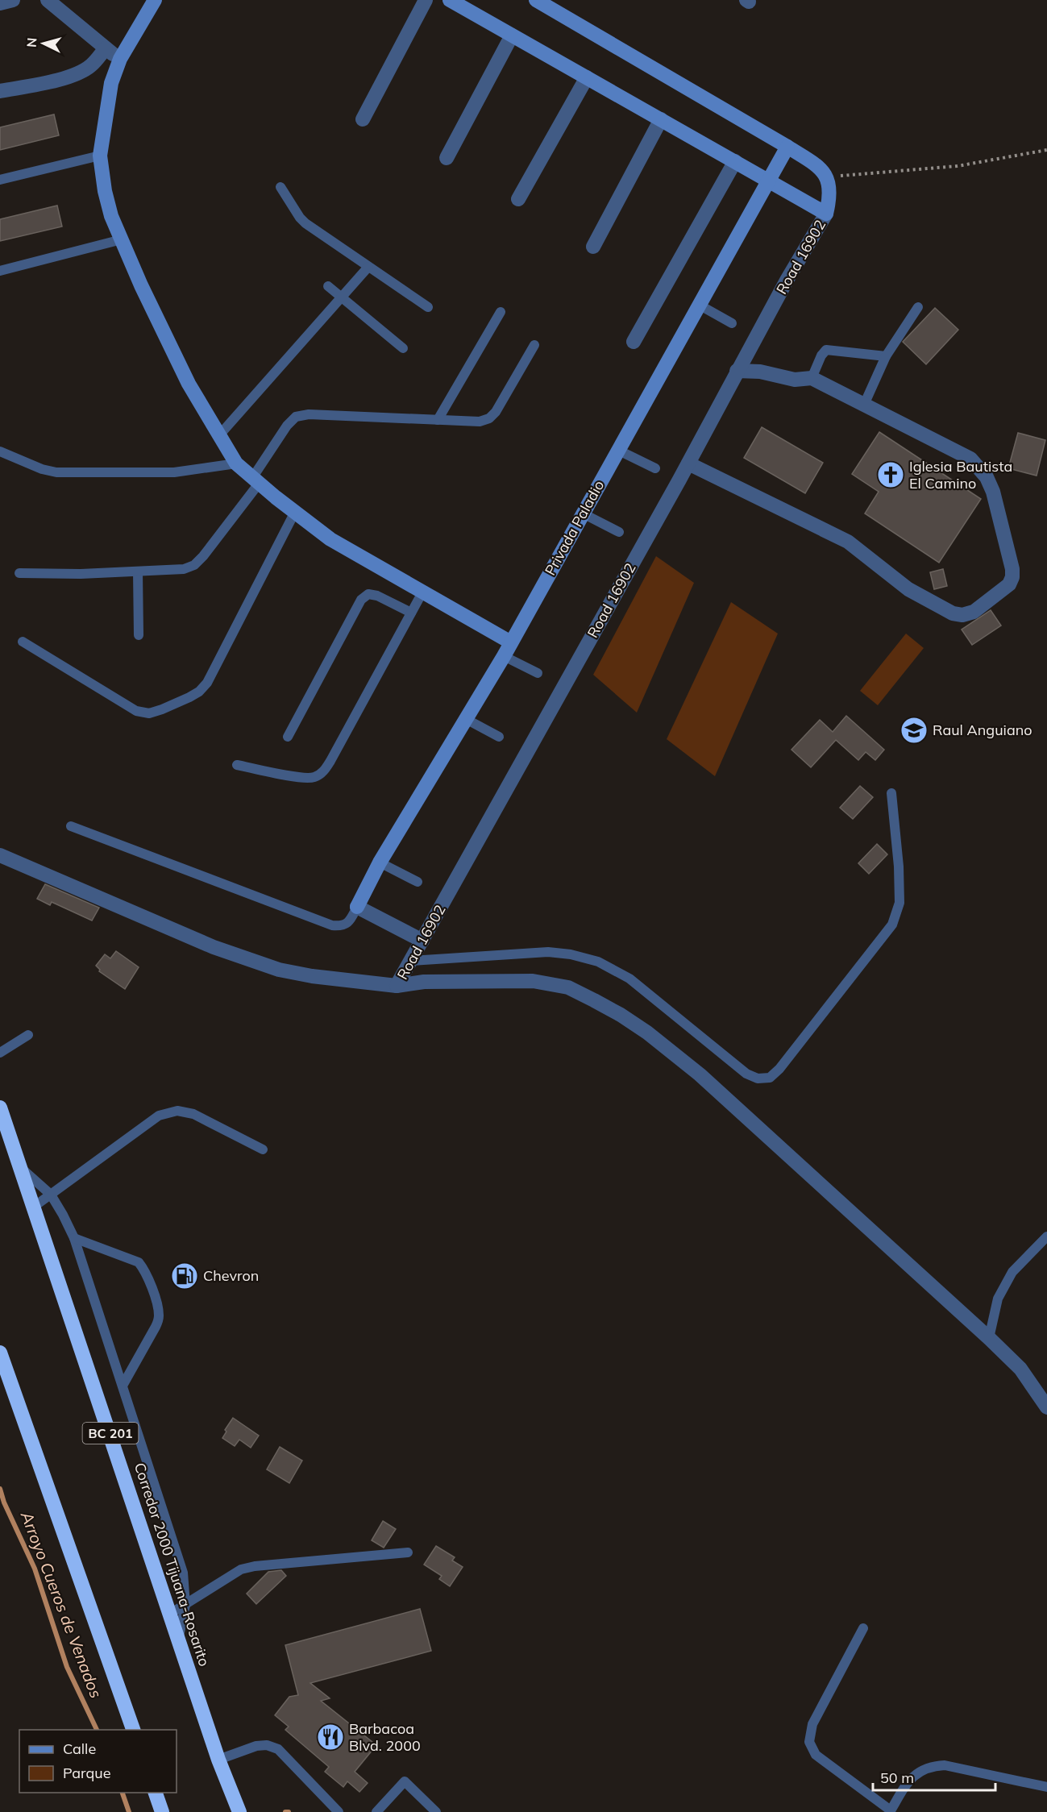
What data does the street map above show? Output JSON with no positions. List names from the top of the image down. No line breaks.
{"streets":{"highway":["BC 201","Corredor 2000 Tijuana-Rosarito"],"street":["Road 16902","Privada Paladio"]},"water":["Arroyo Cueros de Venados"],"places":{"church":["Iglesia Bautista El Camino"],"school or university":["Raul Anguiano"],"fuel station":["Chevron"],"restaurant":["Barbacoa Blvd. 2000"]},"legend":["Calle","Parque"],"scale_bar":"50 m","north":"left"}
